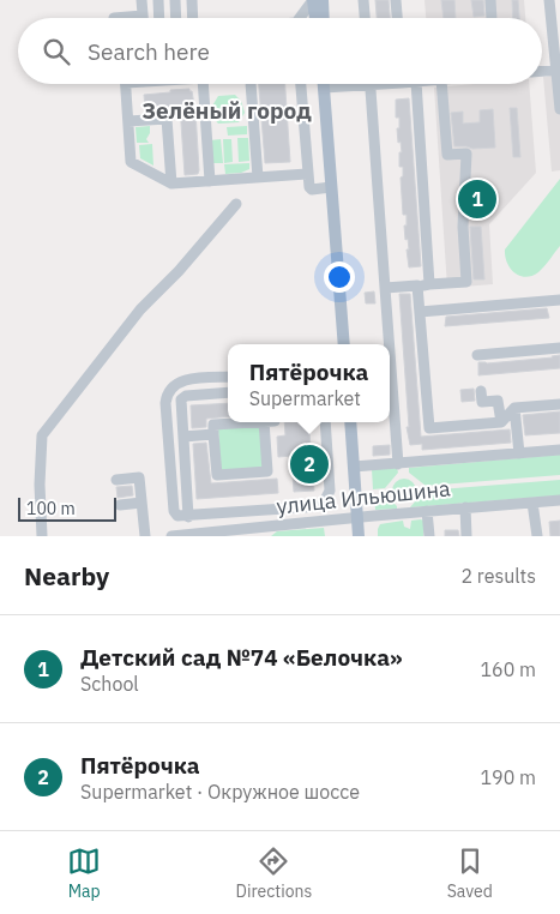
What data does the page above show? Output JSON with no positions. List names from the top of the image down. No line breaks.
{"streets":{"street":["улица Ильюшина"]},"districts":["Зелёный город"],"scale_bar":"100 m","page":{"search":"Search here","pins":["1","2"],"popup":["Пятёрочка","Supermarket"],"scale":"100 m","heading":["Nearby","2 results"],"list":[{"mark":"1","name":"Детский сад №74 «Белочка»","note":"School","value":"160 m"},{"mark":"2","name":"Пятёрочка","note":"Supermarket · Окружное шоссе","value":"190 m"}],"nav":["Map","Directions","Saved"]}}
